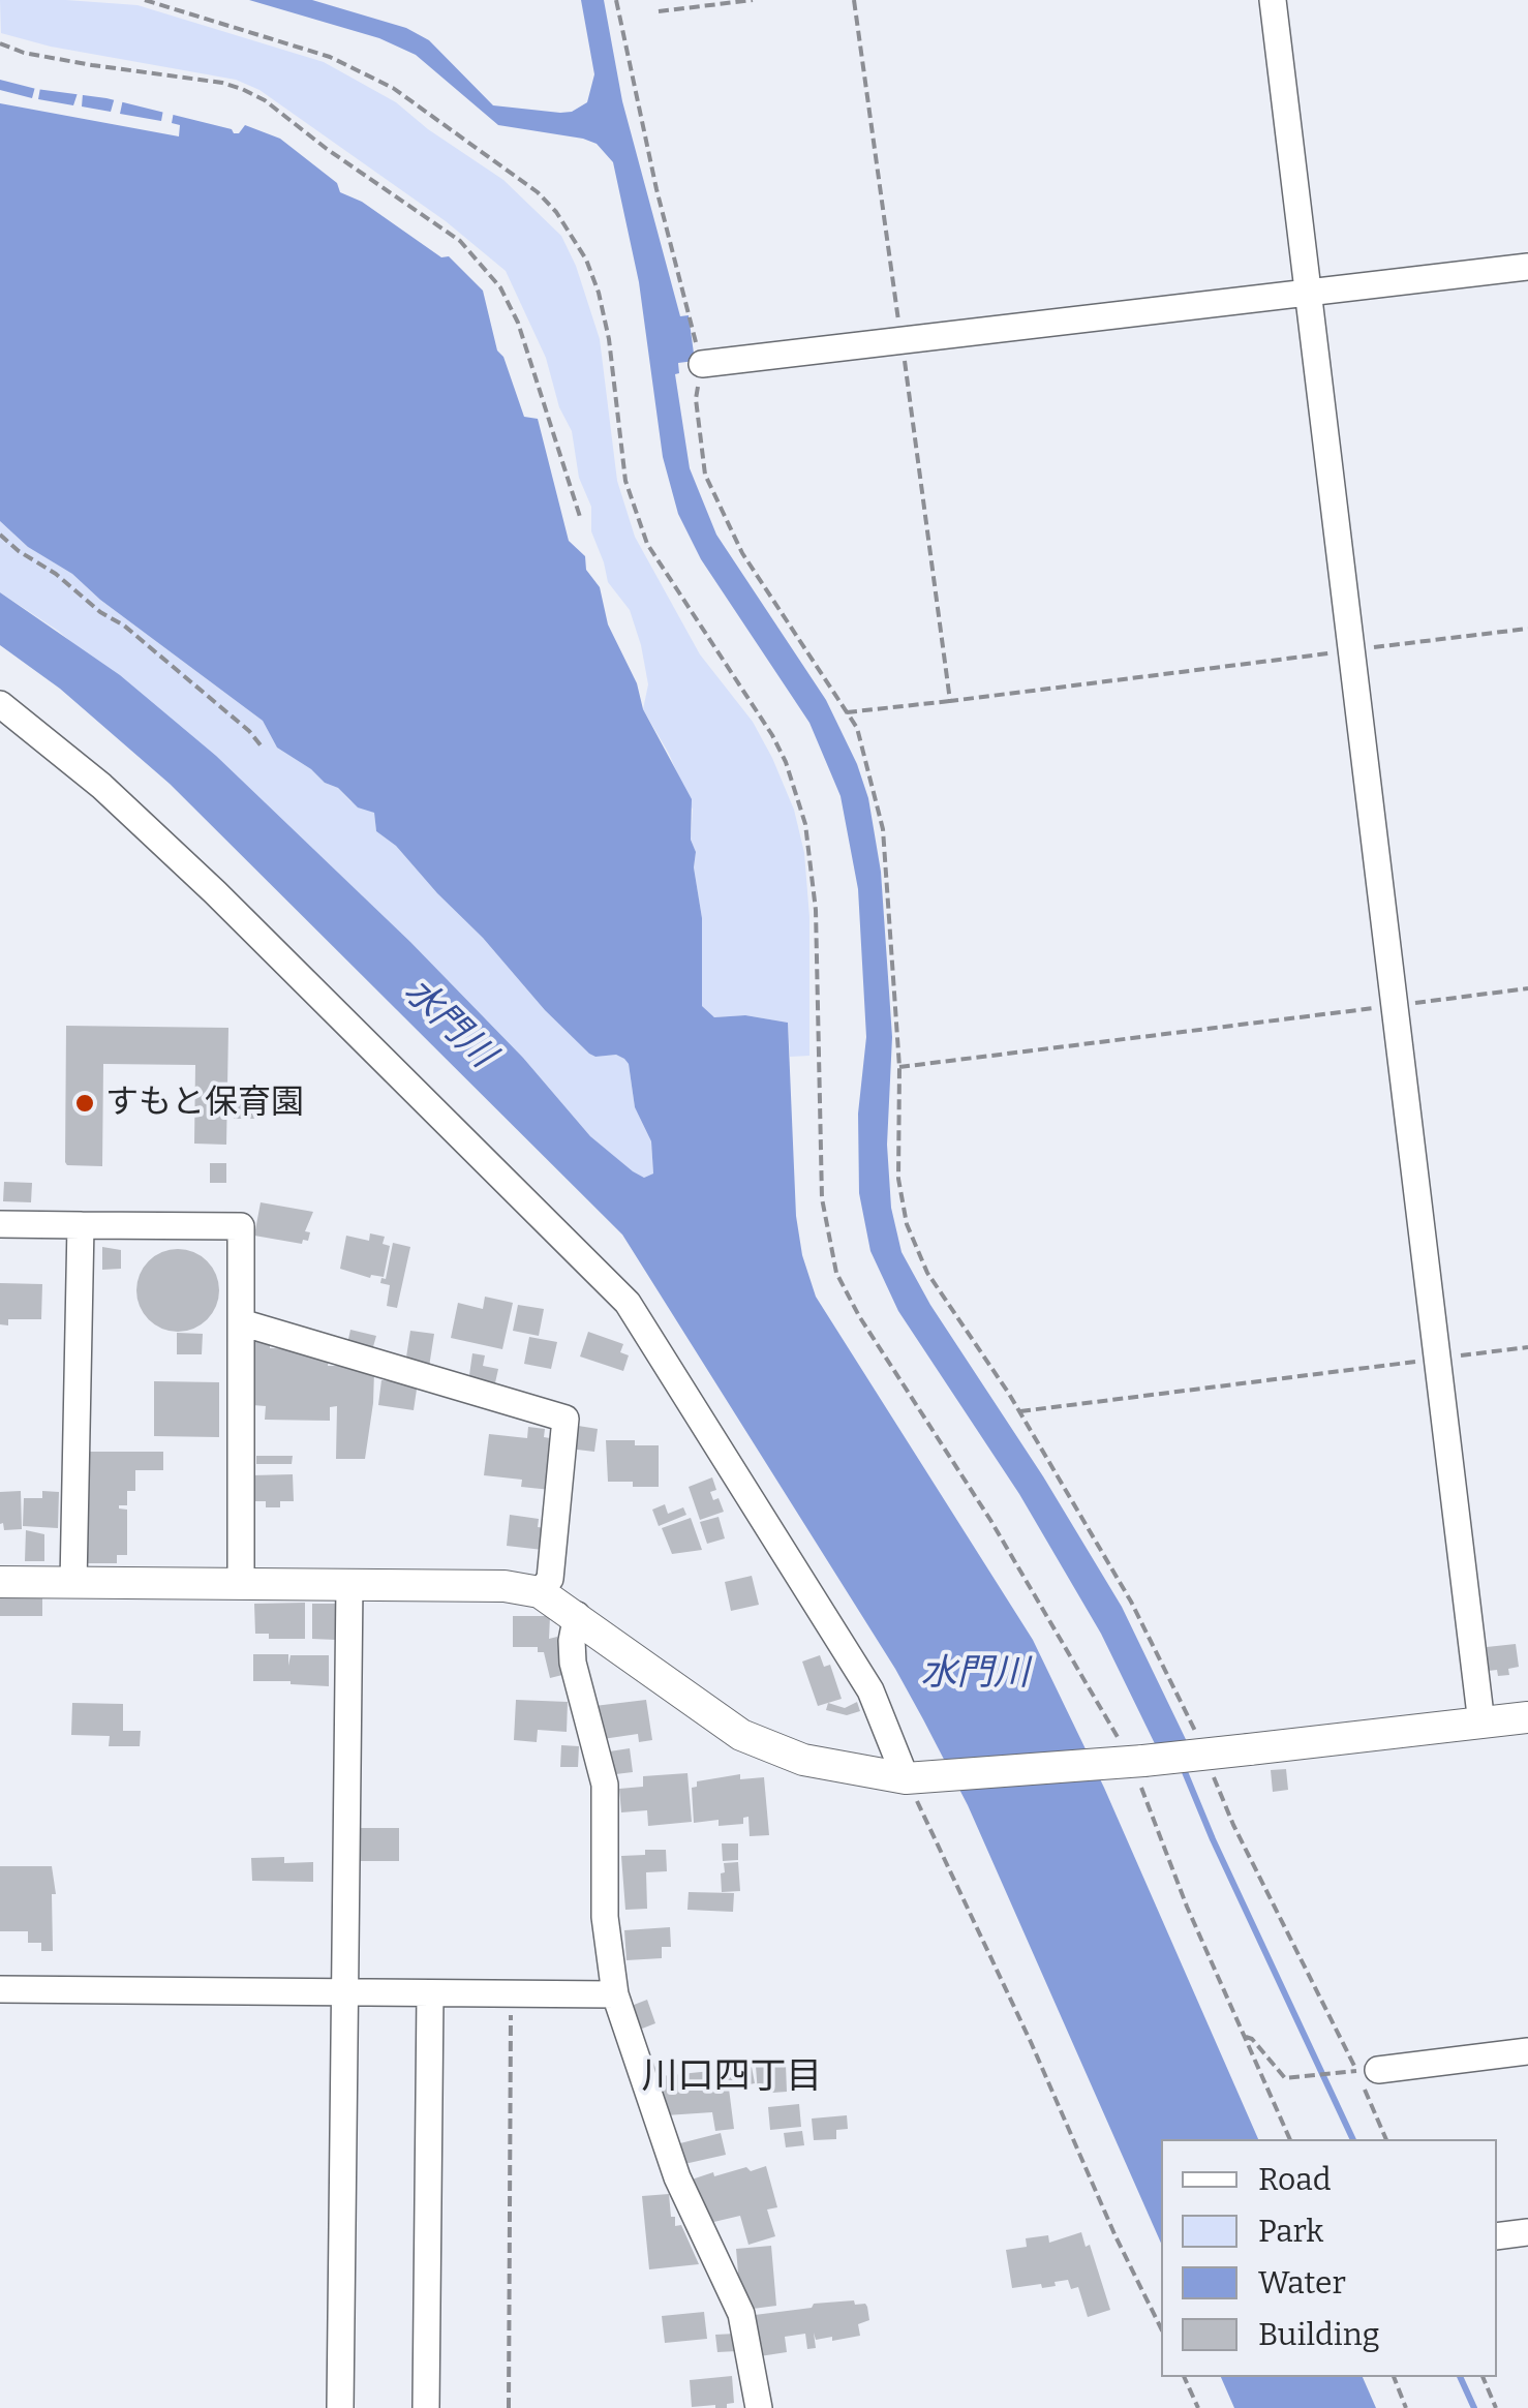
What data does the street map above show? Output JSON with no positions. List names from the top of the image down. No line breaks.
{"districts":["川口四丁目"],"water":["水門川"],"places":["すもと保育園"],"legend":["Road","Park","Water","Building"]}
